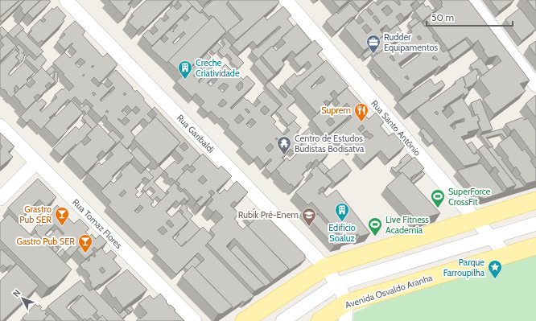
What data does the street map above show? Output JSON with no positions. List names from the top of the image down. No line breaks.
{"streets":{"main road":["Avenida Osvaldo Aranha"],"street":["Rua Santo Antônio","Rua Garibaldi","Rua Tomaz Flores"]},"crossings":[["Rua Santo Antônio","Avenida Osvaldo Aranha"],["Rua Garibaldi","Avenida Osvaldo Aranha"]],"places":{"office":["Rudder Equipamentos"],"building":["Creche Criatividade","Edifício Soaluz"],"restaurant":["Suprem"],"temple":["Centro de Estudos Budistas Bodisatva"],"sports":["SuperForce CrossFit","Live Fitness Academia"],"bar":["Grastro Pub SER","Gastro Pub SER"],"school or university":["Rubik Pré-Enem"],"place":["Parque Farroupilha"]},"scale_bar":"50 m","north":"top left"}
